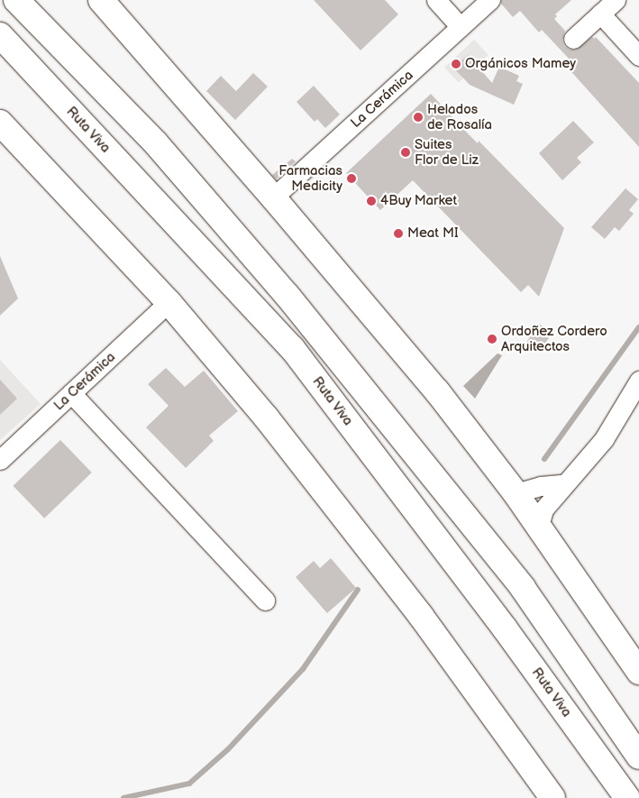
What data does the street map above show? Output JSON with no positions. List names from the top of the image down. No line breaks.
{"streets":{"main road":["Ruta Viva"],"street":["La Cerámica"]},"places":["Orgánicos Mamey","Helados de Rosalía","Suites Flor de Liz","Farmacias Medicity","4Buy Market","Meat MI","Ordoñez Cordero Arquitectos"]}
